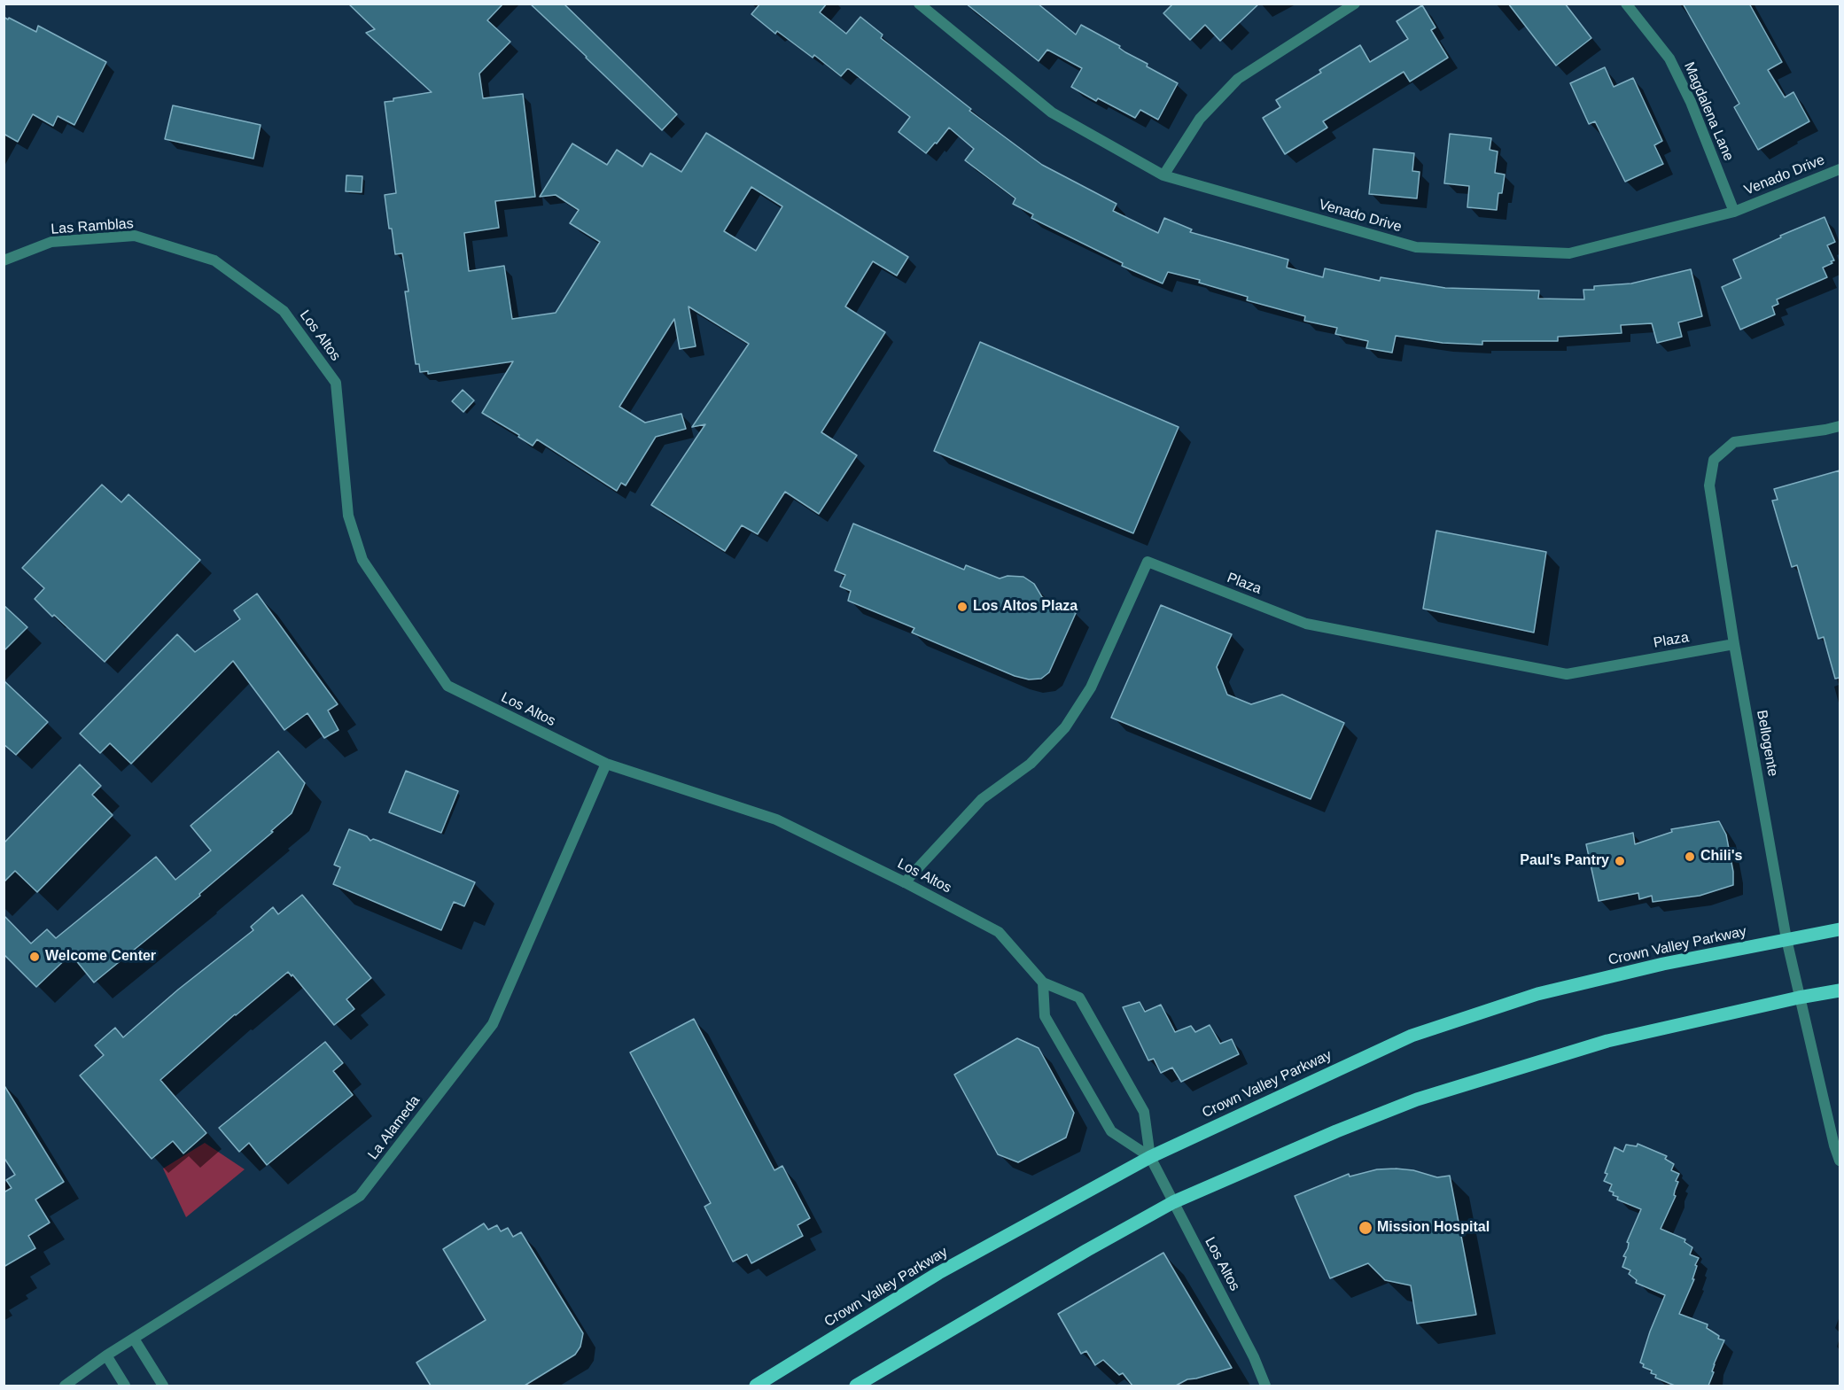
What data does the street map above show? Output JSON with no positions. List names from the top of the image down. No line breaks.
{"streets":{"main road":["Crown Valley Parkway"],"street":["Magdalena Lane","Venado Drive","Las Ramblas","Los Altos","Plaza","Bellogente","La Alameda"]},"crossings":[["Magdalena Lane","Venado Drive"],["Las Ramblas","Los Altos"],["Los Altos","Plaza"],["Los Altos","Crown Valley Parkway"],["Los Altos","La Alameda"],["Plaza","Bellogente"],["Bellogente","Crown Valley Parkway"]],"places":["Los Altos Plaza","Chili's","Paul's Pantry","Welcome Center","Mission Hospital"]}
